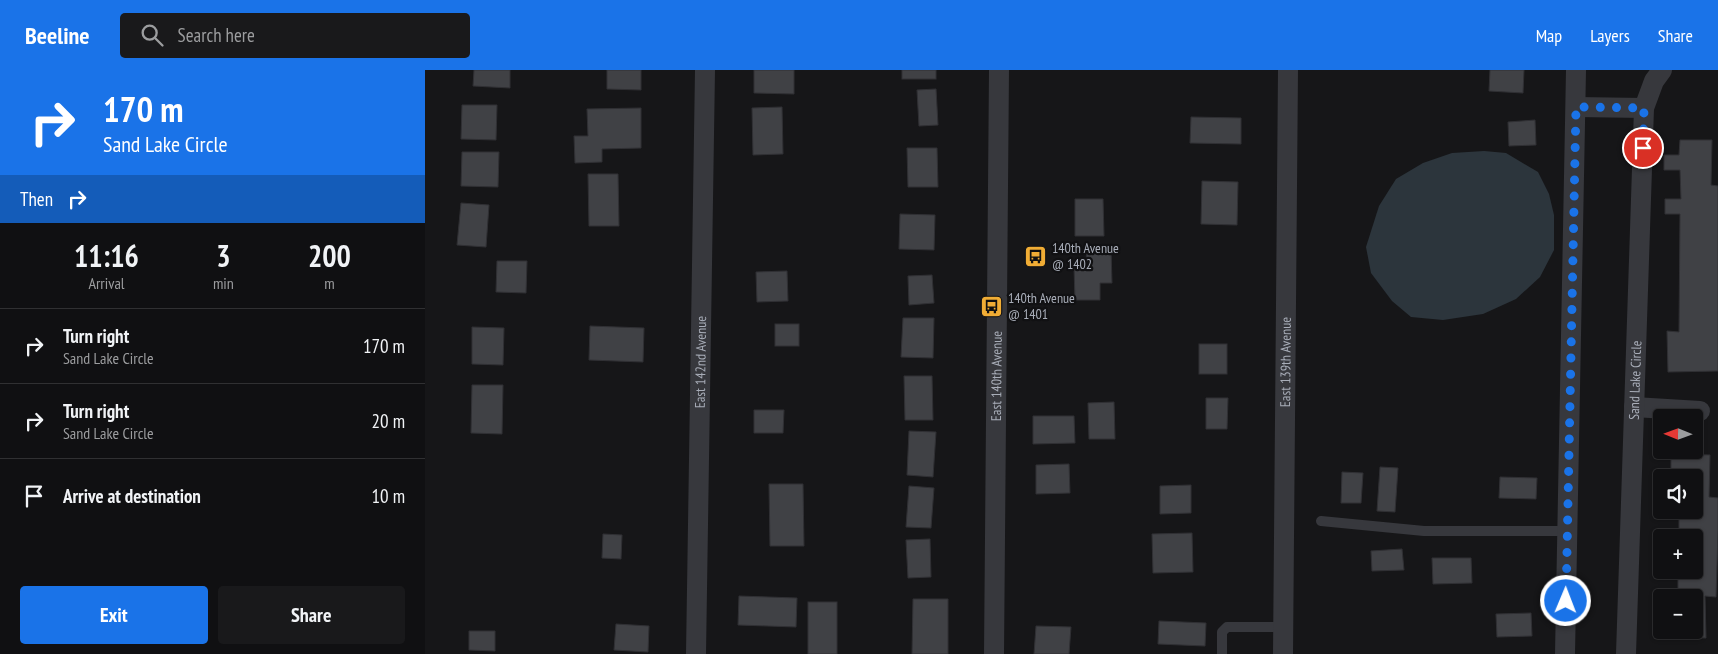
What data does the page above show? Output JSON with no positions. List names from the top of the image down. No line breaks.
{"streets":{"street":["East 142nd Avenue","East 139th Avenue","East 140th Avenue","Sand Lake Circle"]},"places":{"bus stop":["140th Avenue @ 1402","140th Avenue @ 1401"]},"north":"left","page":{"header":"Beeline","search":"Search here","nav":["Map","Layers","Share"],"turn":["170 m","Sand Lake Circle"],"then":"Then","eta":["11:16","Arrival","3","min","200","m"],"list":[{"name":"Turn right","note":"Sand Lake Circle","value":"170 m"},{"name":"Turn right","note":"Sand Lake Circle","value":"20 m"},{"name":"Arrive at destination","value":"10 m"}],"map_buttons":["+","−"],"buttons":["Exit","Share"]}}
